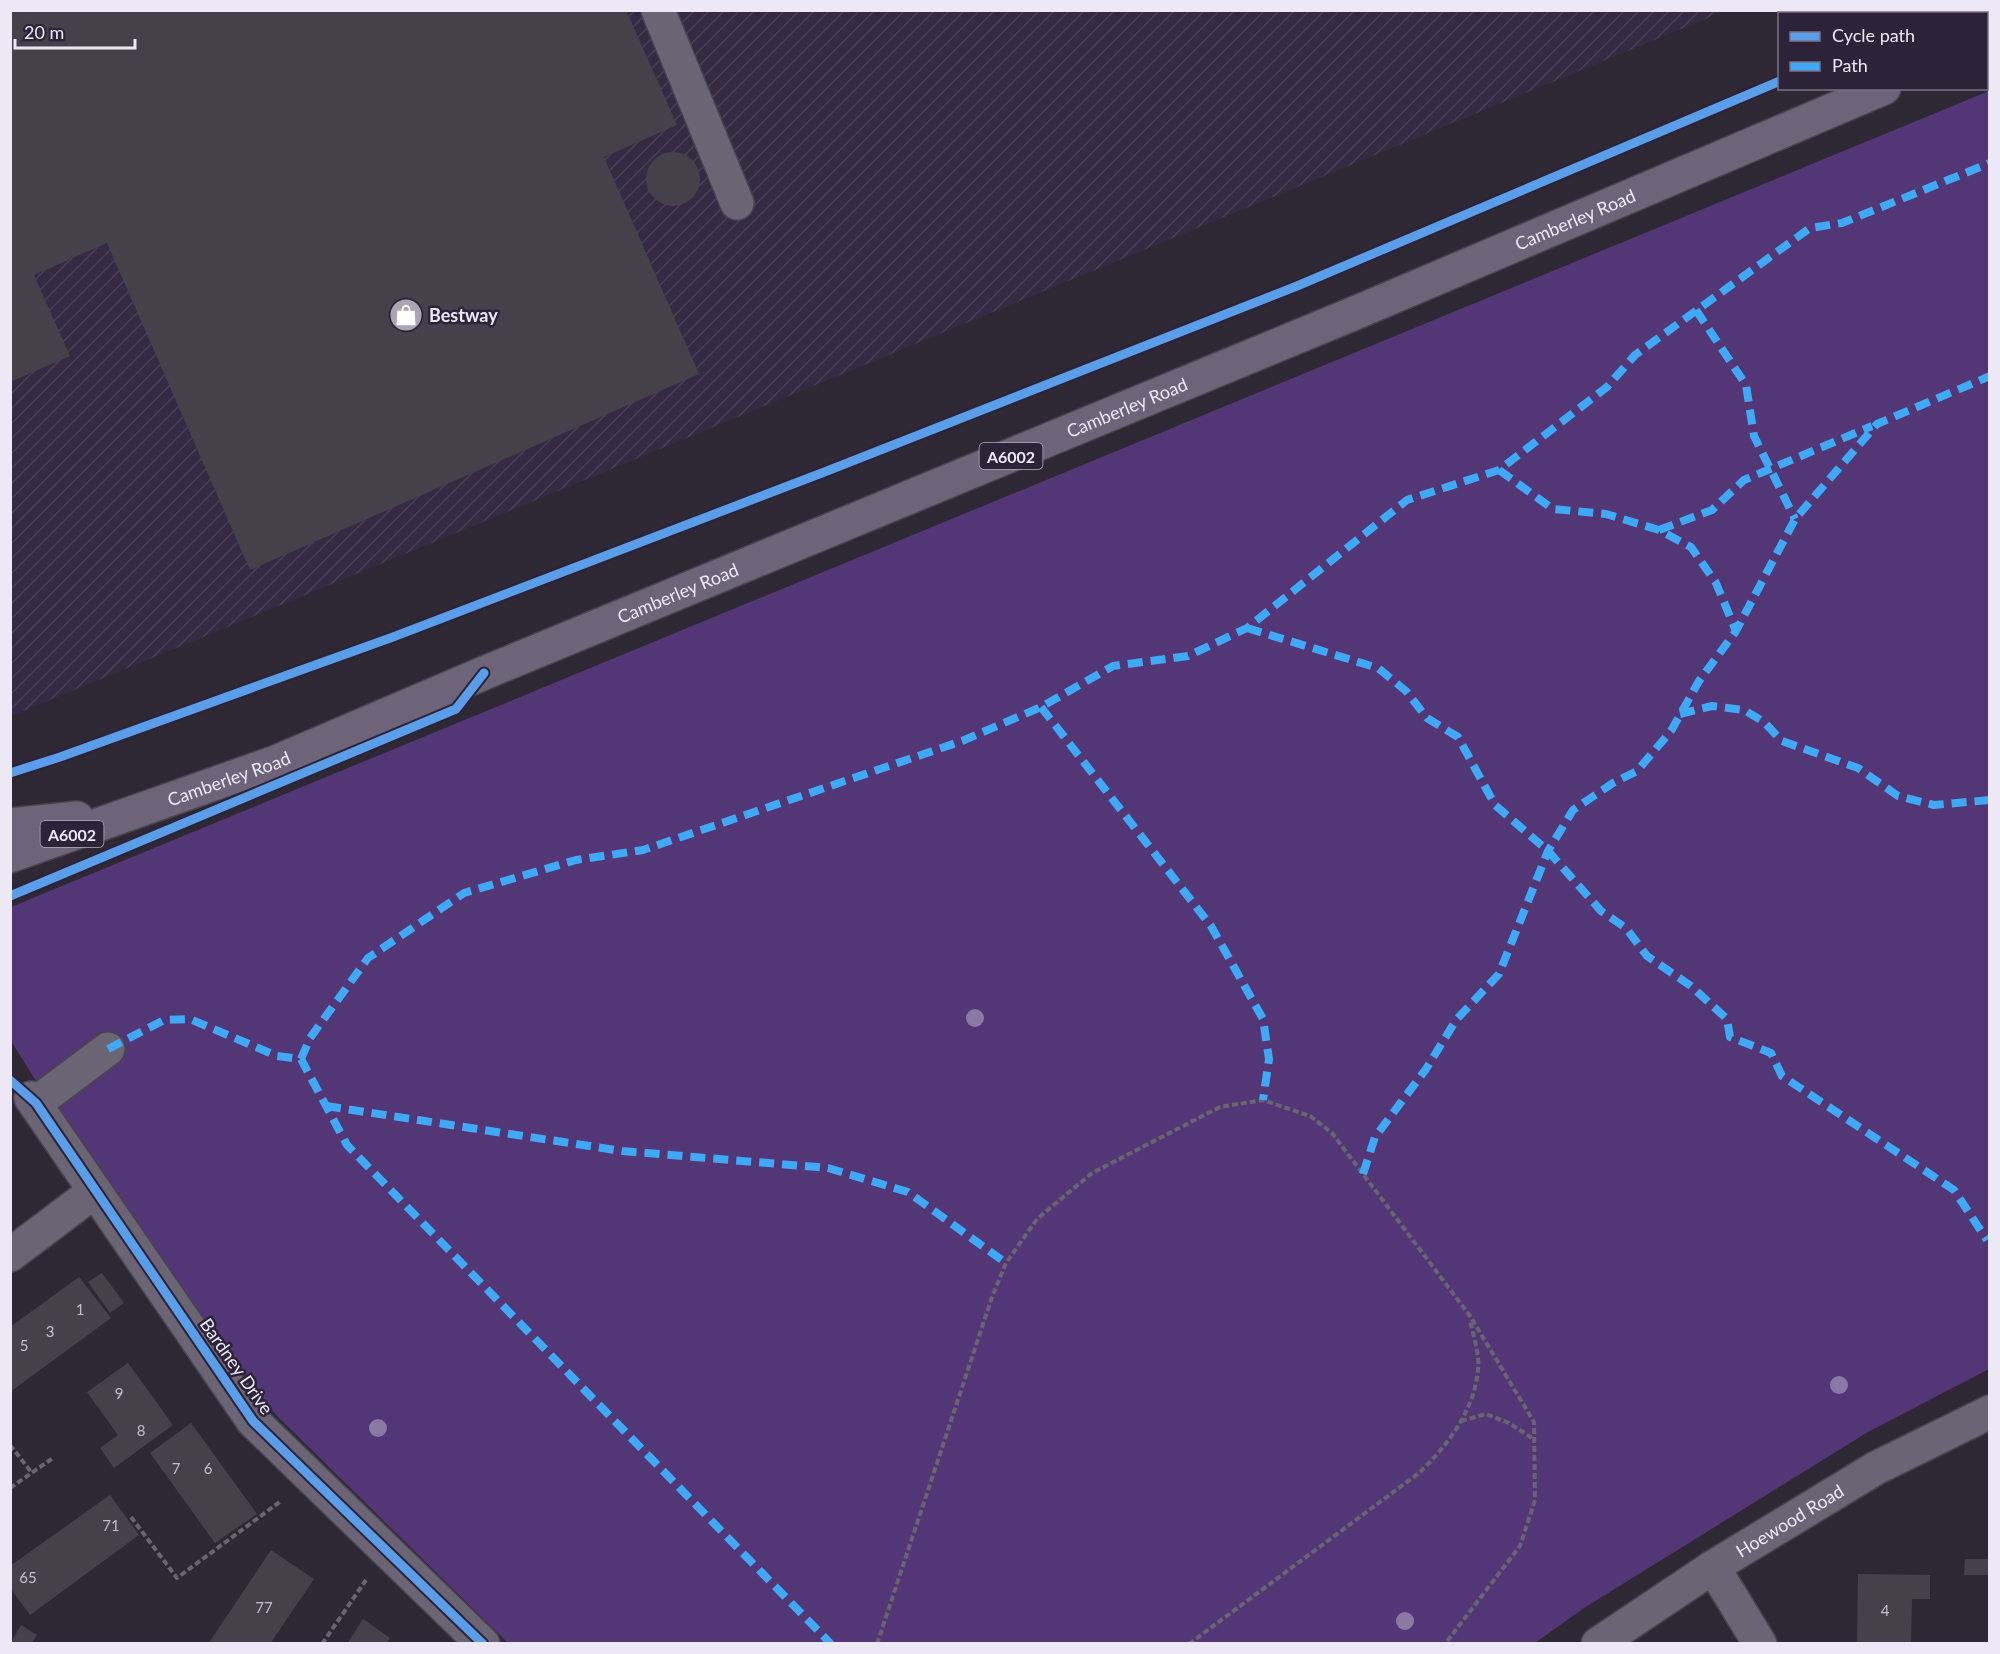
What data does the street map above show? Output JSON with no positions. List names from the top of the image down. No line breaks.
{"streets":{"main road":["Camberley Road","A6002"],"street":["Bardney Drive","Hoewood Road"]},"places":{"shop":["Bestway"]},"house_numbers":["1","3","5","9","8","7","6","71","65","77","4"],"legend":["Cycle path","Path"],"scale_bar":"20 m"}
